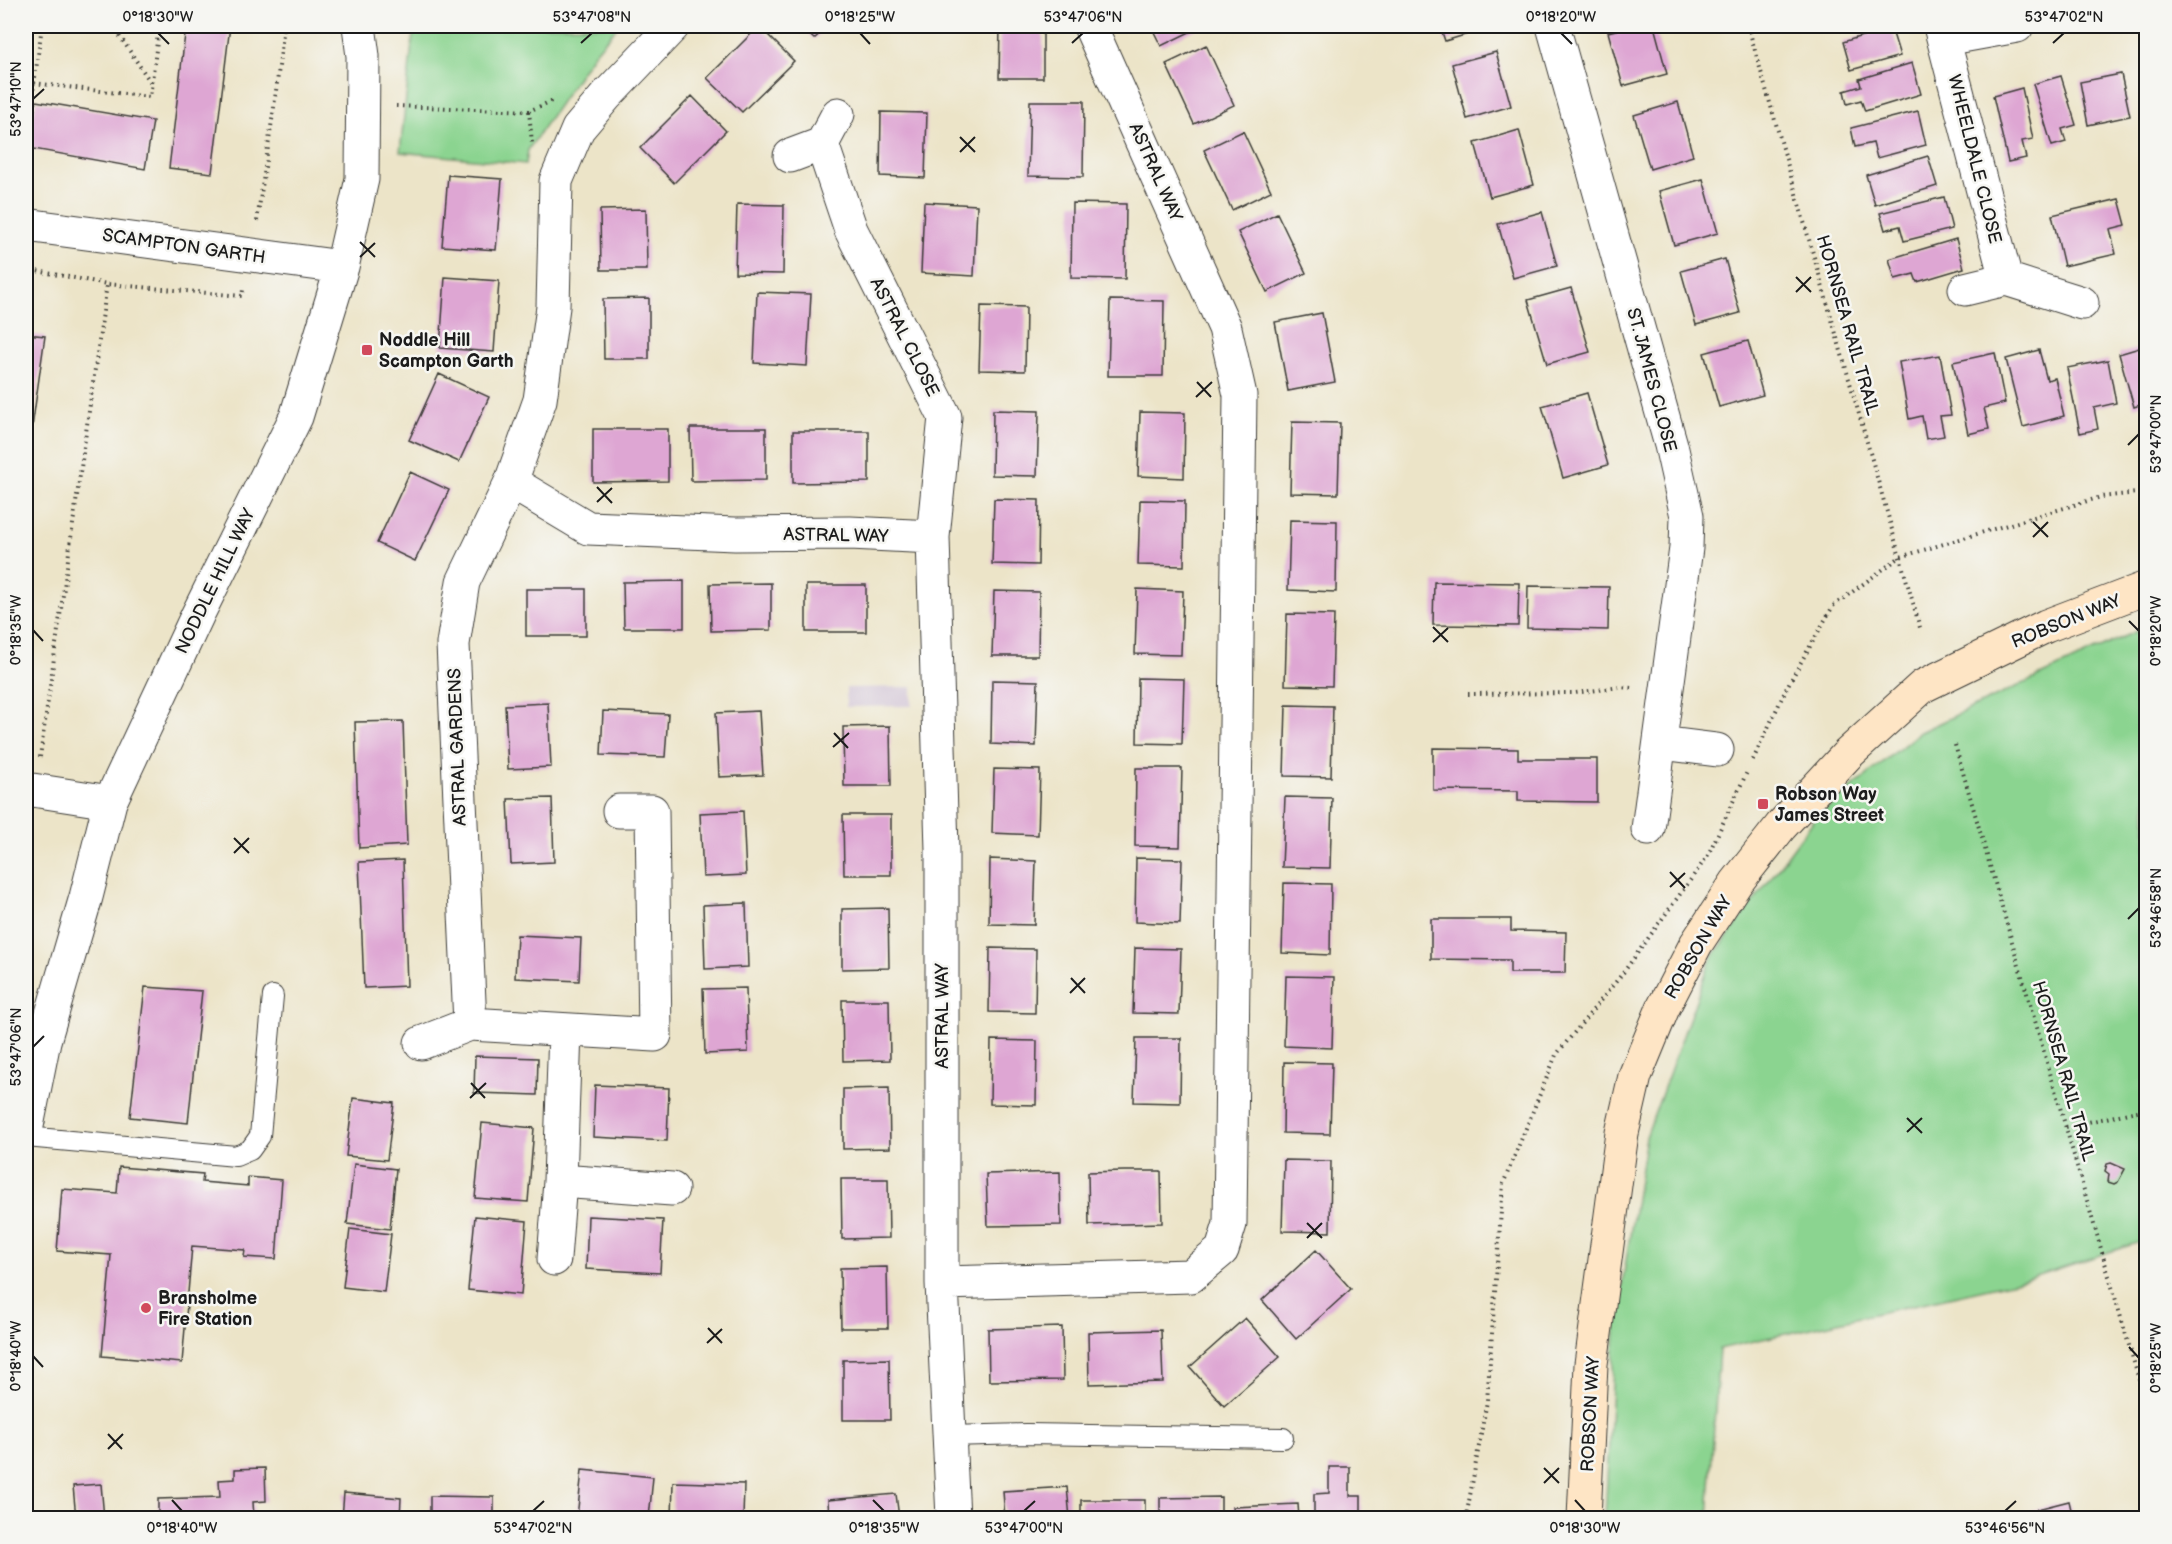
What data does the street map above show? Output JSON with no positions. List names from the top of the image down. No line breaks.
{"streets":{"main road":["ROBSON WAY"],"street":["WHEELDALE CLOSE","ASTRAL WAY","SCAMPTON GARTH","ASTRAL CLOSE","ST. JAMES CLOSE","NODDLE HILL WAY","ASTRAL GARDENS"],"path":["HORNSEA RAIL TRAIL"]},"crossings":[["ASTRAL WAY","ASTRAL CLOSE"],["ASTRAL WAY","ASTRAL GARDENS"],["SCAMPTON GARTH","NODDLE HILL WAY"]],"places":{"transit":["Noddle Hill Scampton Garth","Robson Way James Street"],"other":["Bransholme Fire Station"]},"coordinates":["0°18'30\"W","53°47'08\"N","0°18'25\"W","53°47'06\"N","0°18'20\"W","53°47'02\"N","53°47'10\"N","53°47'00\"N","0°18'35\"W","53°46'58\"N","0°18'40\"W","53°46'56\"N"]}
